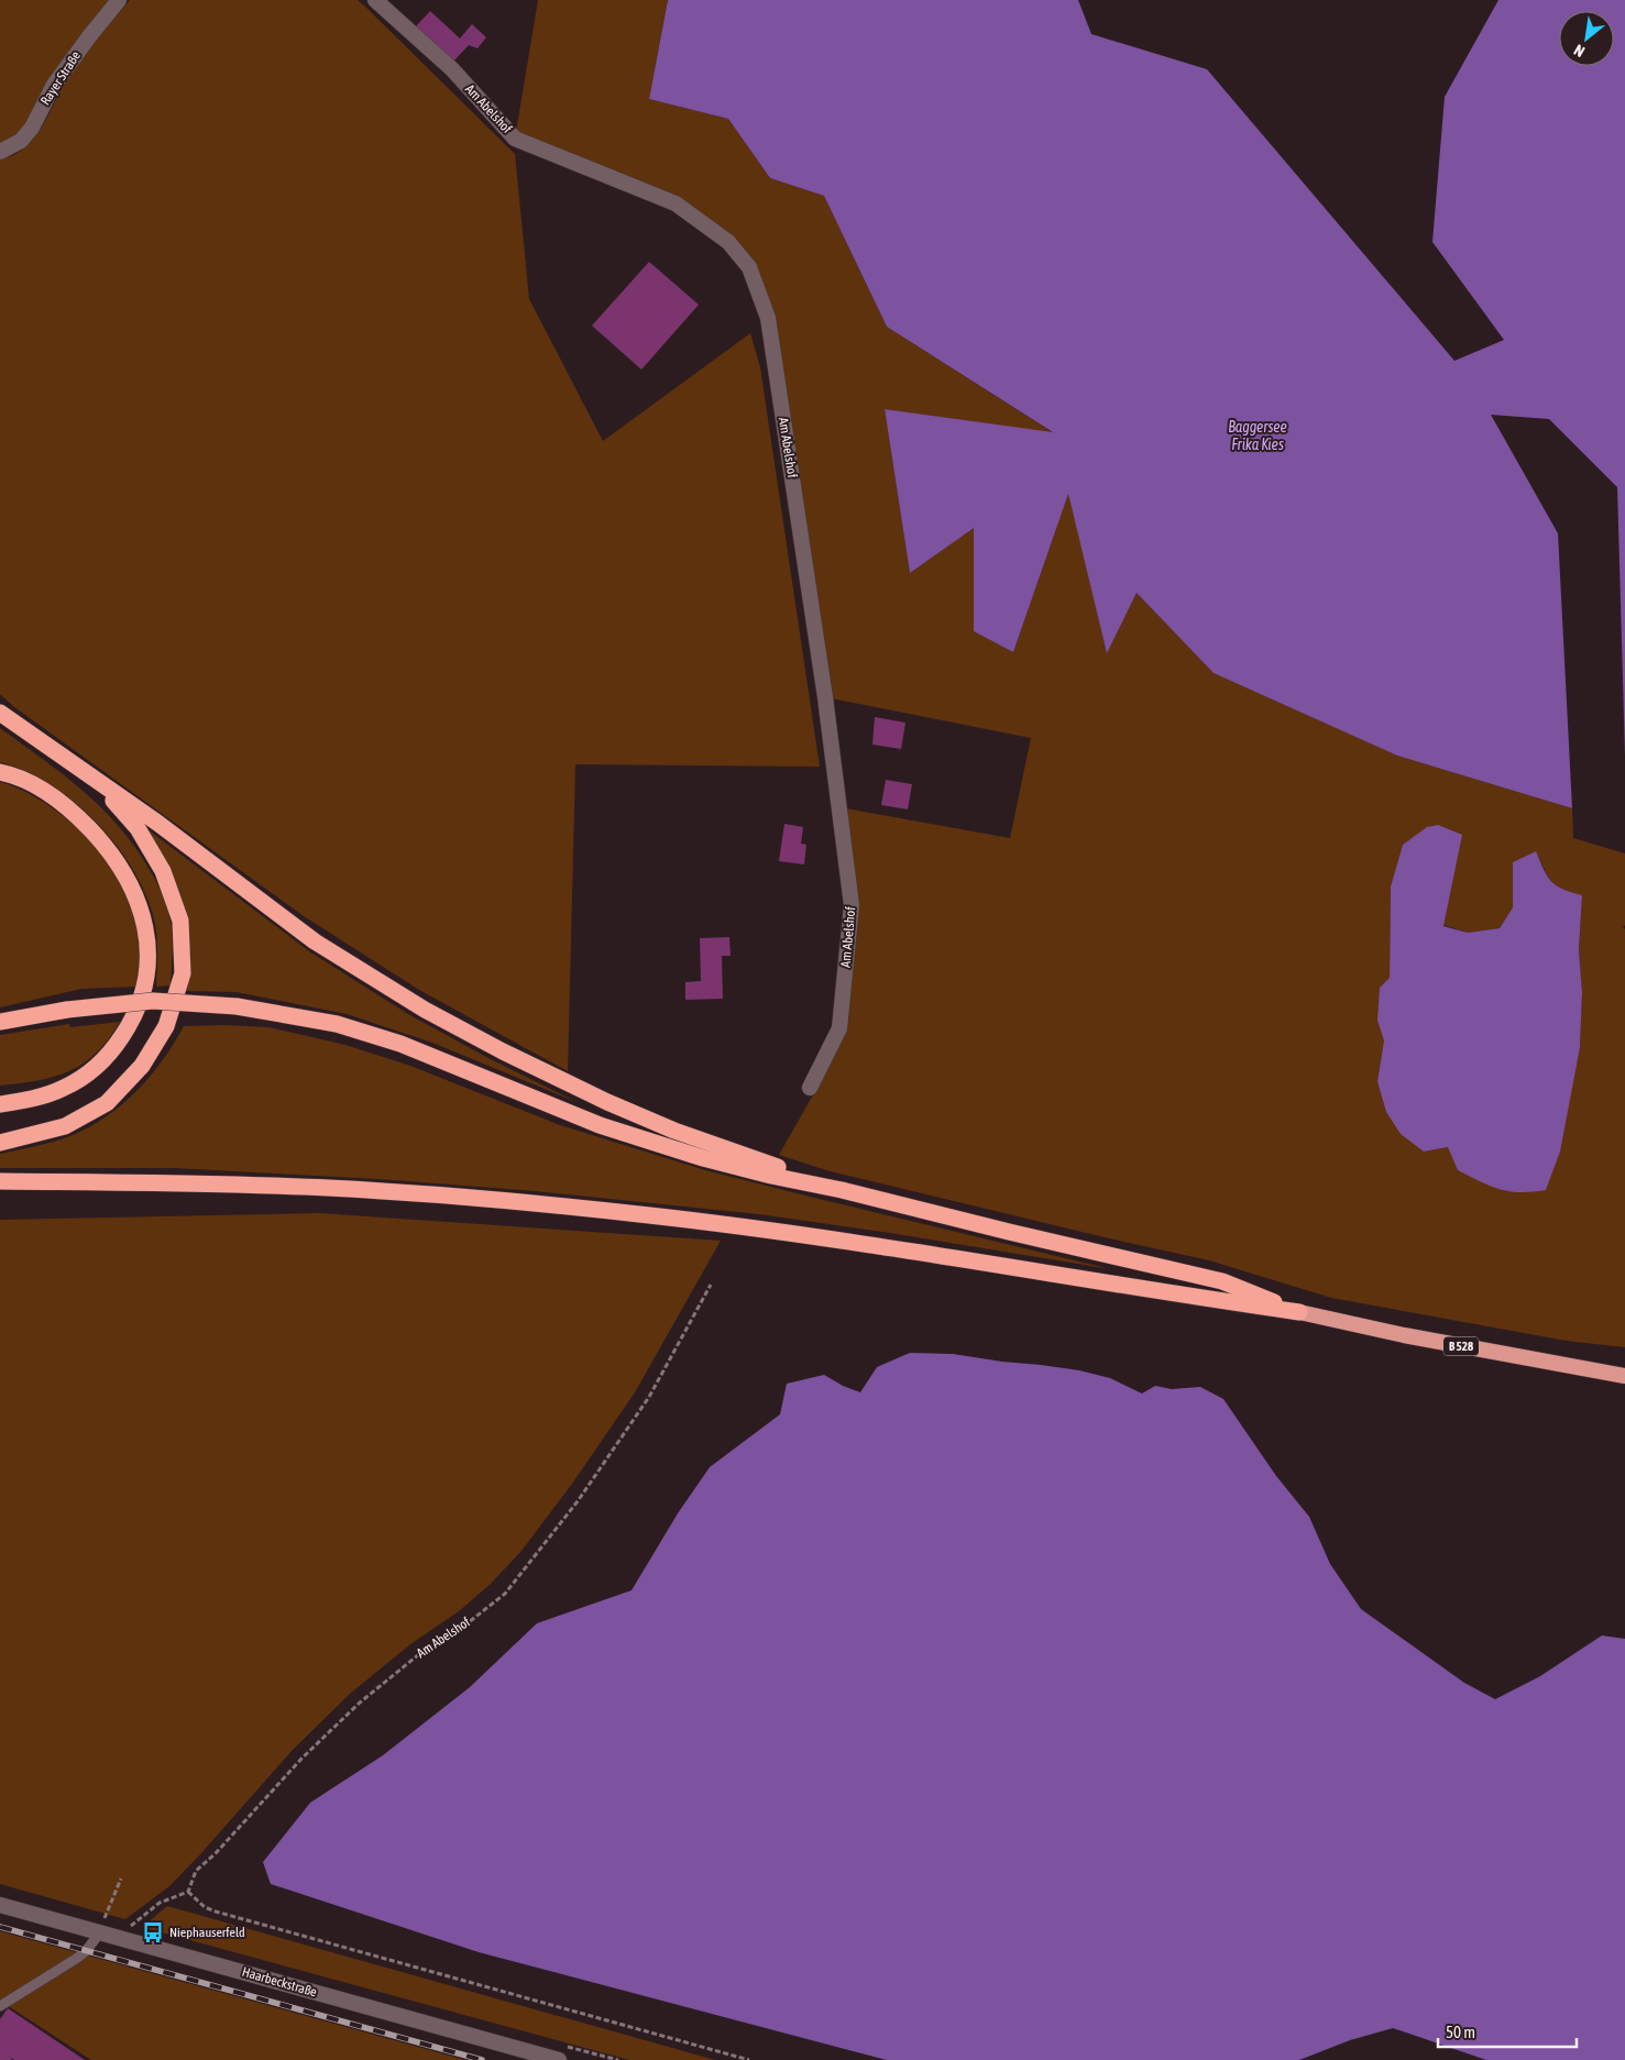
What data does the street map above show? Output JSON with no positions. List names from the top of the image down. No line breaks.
{"streets":{"highway":["B 528"],"street":["Rayer Straße","Am Abelshof","Haarbeckstraße"]},"water":["Baggersee Frika Kies"],"places":{"bus stop":["Niephauserfeld"]},"scale_bar":"50 m","north":"bottom left"}
